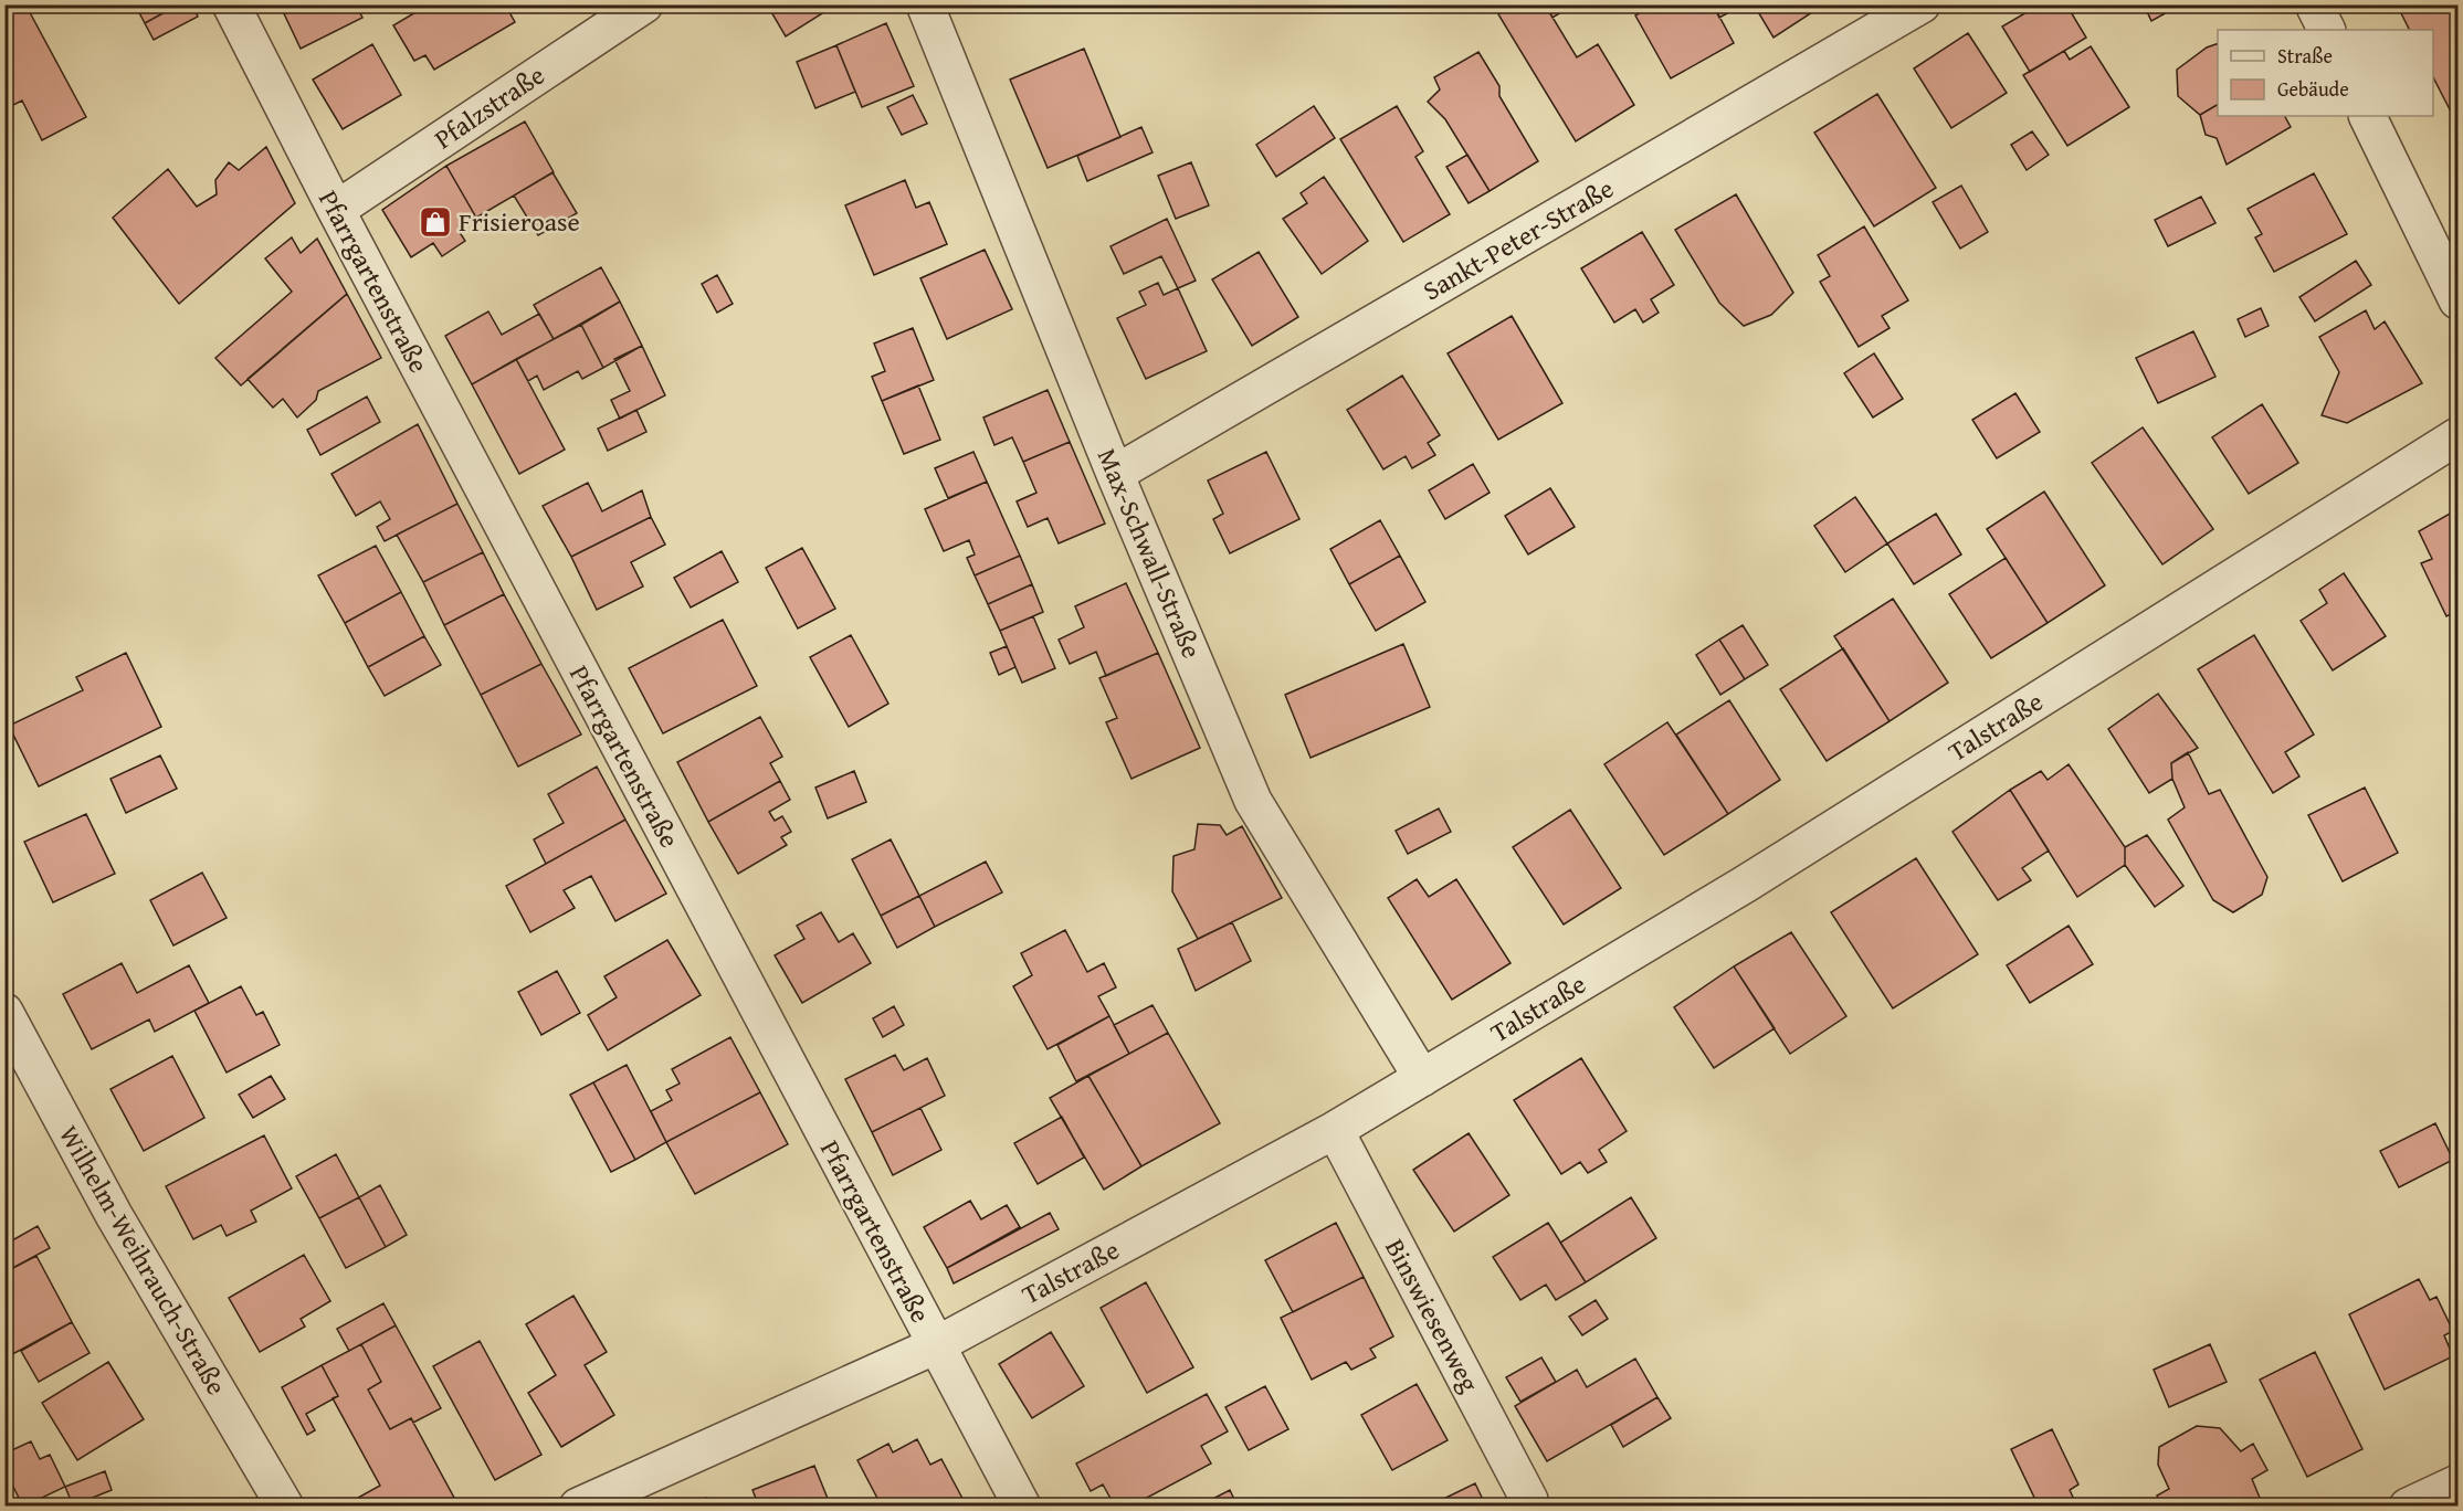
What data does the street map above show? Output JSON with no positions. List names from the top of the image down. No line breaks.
{"streets":{"street":["Pfalzstraße","Sankt-Peter-Straße","Pfarrgartenstraße","Max-Schwall-Straße","Talstraße","Wilhelm-Weihrauch-Straße","Binswiesenweg"]},"crossings":[["Pfalzstraße","Pfarrgartenstraße"],["Sankt-Peter-Straße","Max-Schwall-Straße"],["Pfarrgartenstraße","Talstraße"],["Max-Schwall-Straße","Talstraße"],["Talstraße","Binswiesenweg"]],"places":{"shop":["Frisieroase"]},"legend":["Straße","Gebäude"]}
